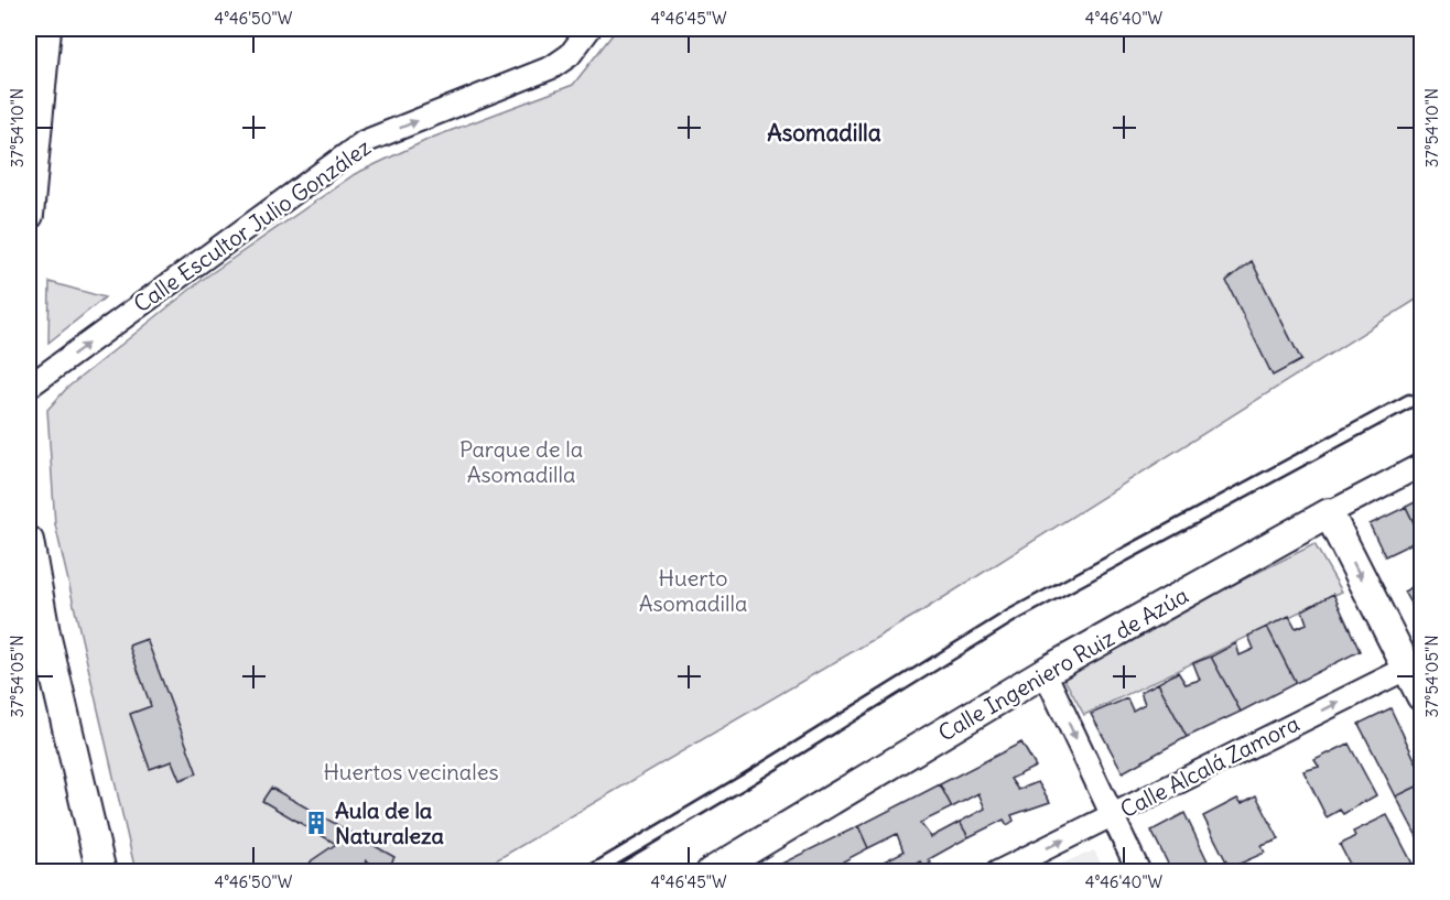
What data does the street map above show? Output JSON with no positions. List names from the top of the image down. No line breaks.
{"streets":{"street":["Calle Escultor Julio González","Calle Ingeniero Ruiz de Azúa","Calle Alcalá Zamora"]},"one_way":["Calle Escultor Julio González","Calle Alcalá Zamora"],"districts":["Asomadilla"],"parks":["Parque de la Asomadilla","Huerto Asomadilla","Huertos vecinales"],"places":{"building":["Aula de la Naturaleza"]},"coordinates":["4°46'50\"W","4°46'45\"W","4°46'40\"W","37°54'10\"N","37°54'05\"N"]}
